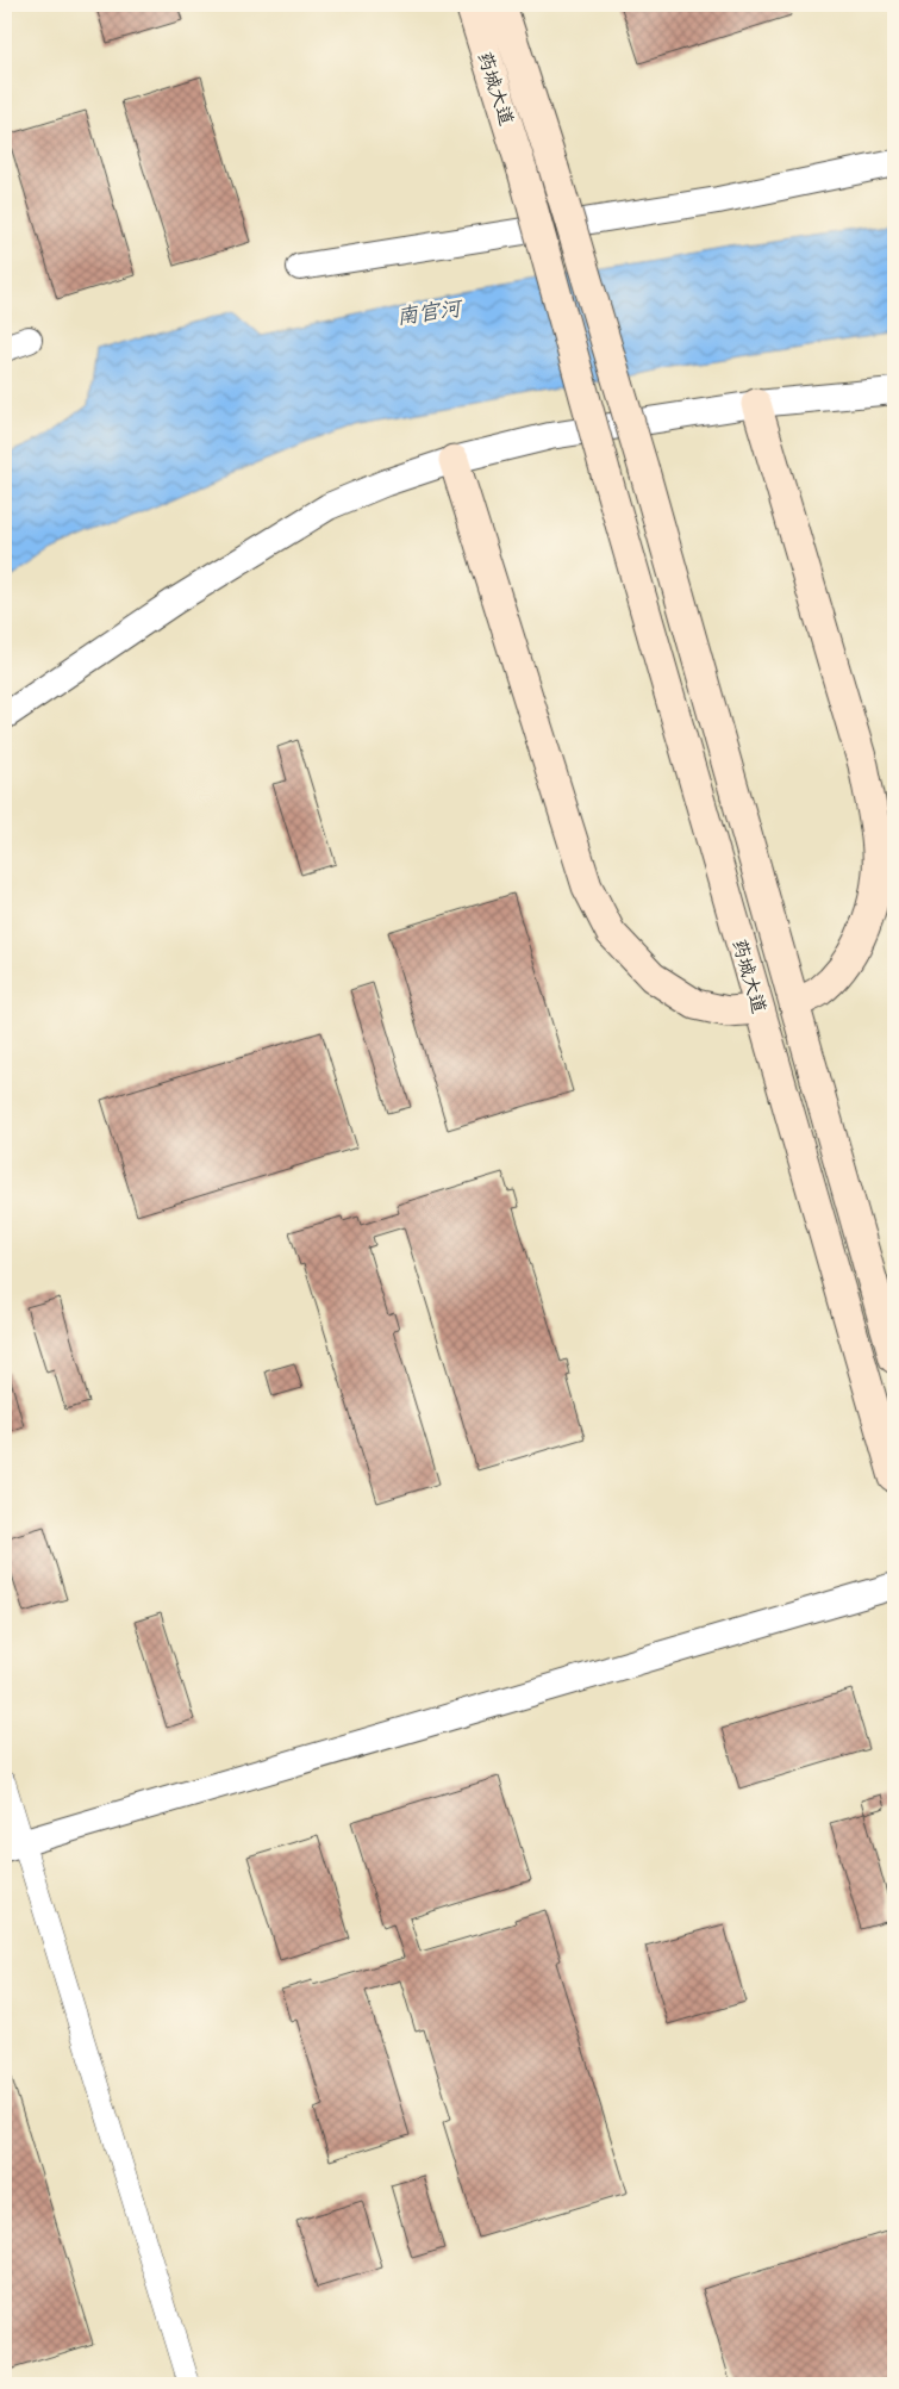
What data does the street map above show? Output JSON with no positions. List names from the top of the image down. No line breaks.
{"streets":{"main road":["药城大道"]},"water":["南官河"]}
